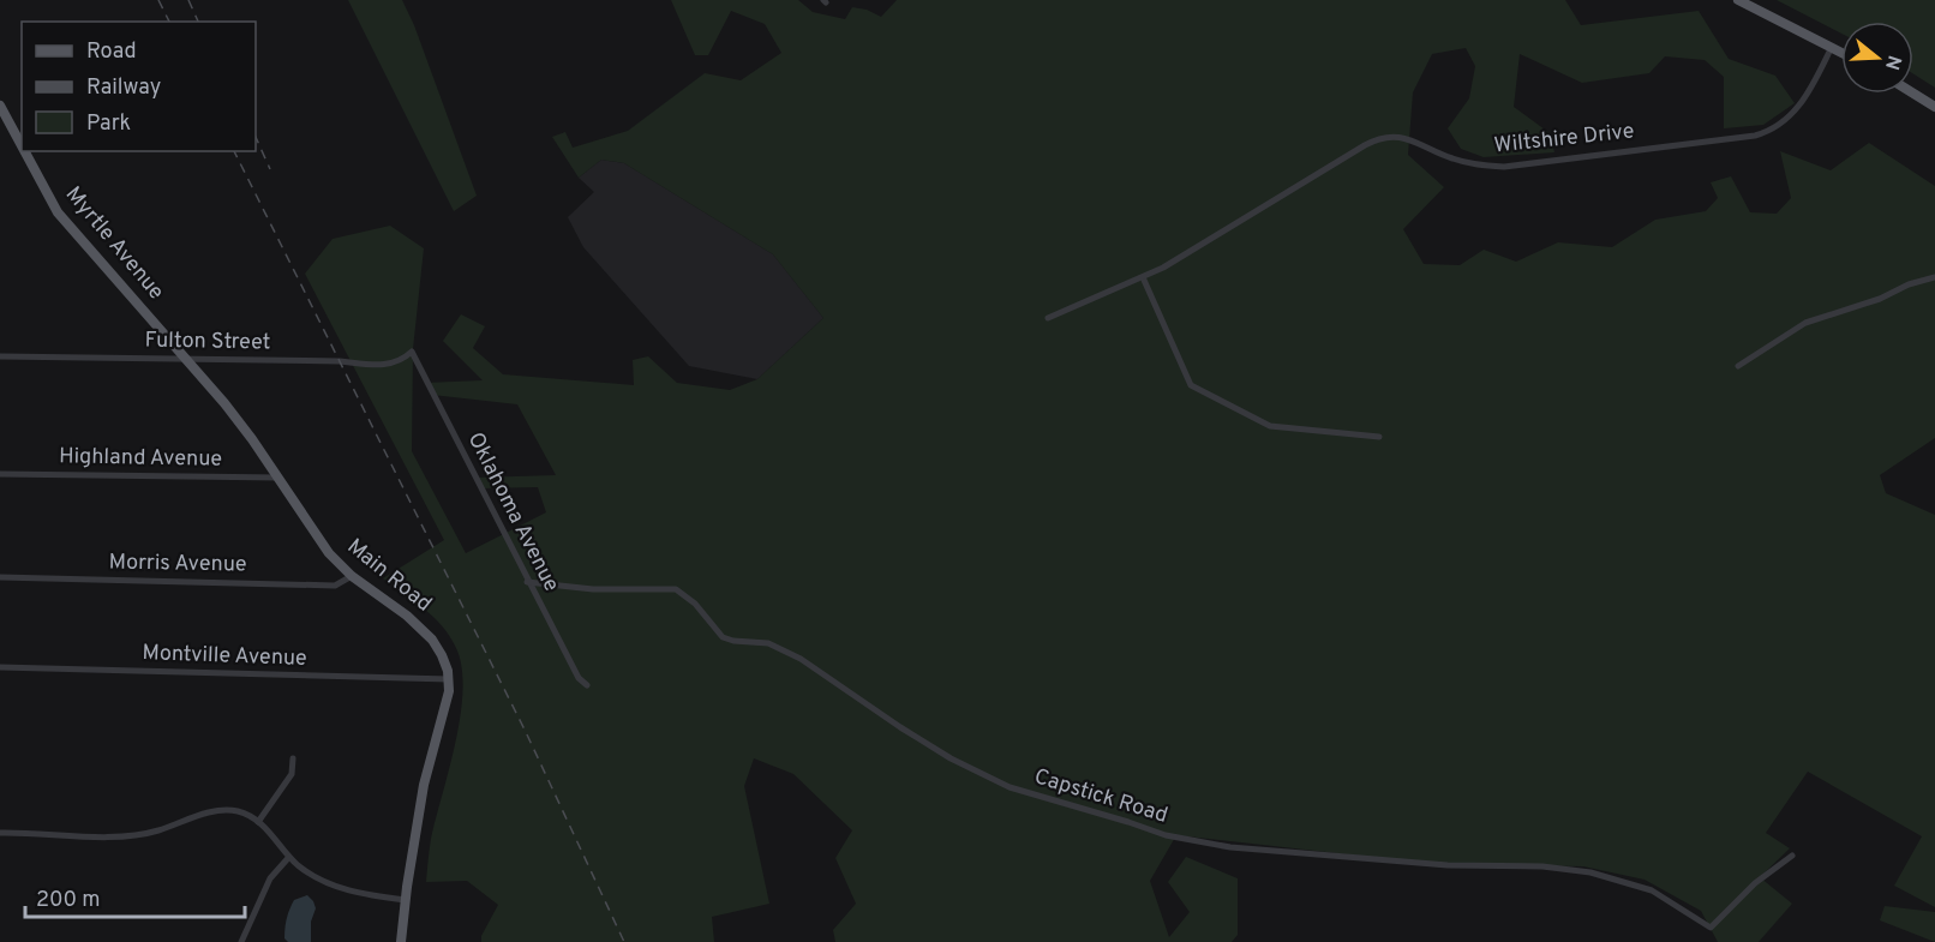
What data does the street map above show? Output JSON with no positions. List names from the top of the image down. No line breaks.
{"streets":{"main road":["Myrtle Avenue","Main Road"],"street":["Wiltshire Drive","Fulton Street","Highland Avenue","Oklahoma Avenue","Morris Avenue","Montville Avenue","Capstick Road"]},"crossings":[["Myrtle Avenue","Fulton Street"],["Myrtle Avenue","Main Road"],["Fulton Street","Oklahoma Avenue"],["Fulton Street","Main Road"],["Highland Avenue","Main Road"],["Oklahoma Avenue","Capstick Road"],["Morris Avenue","Main Road"],["Main Road","Montville Avenue"]],"legend":["Road","Railway","Park"],"scale_bar":"200 m","north":"right"}
